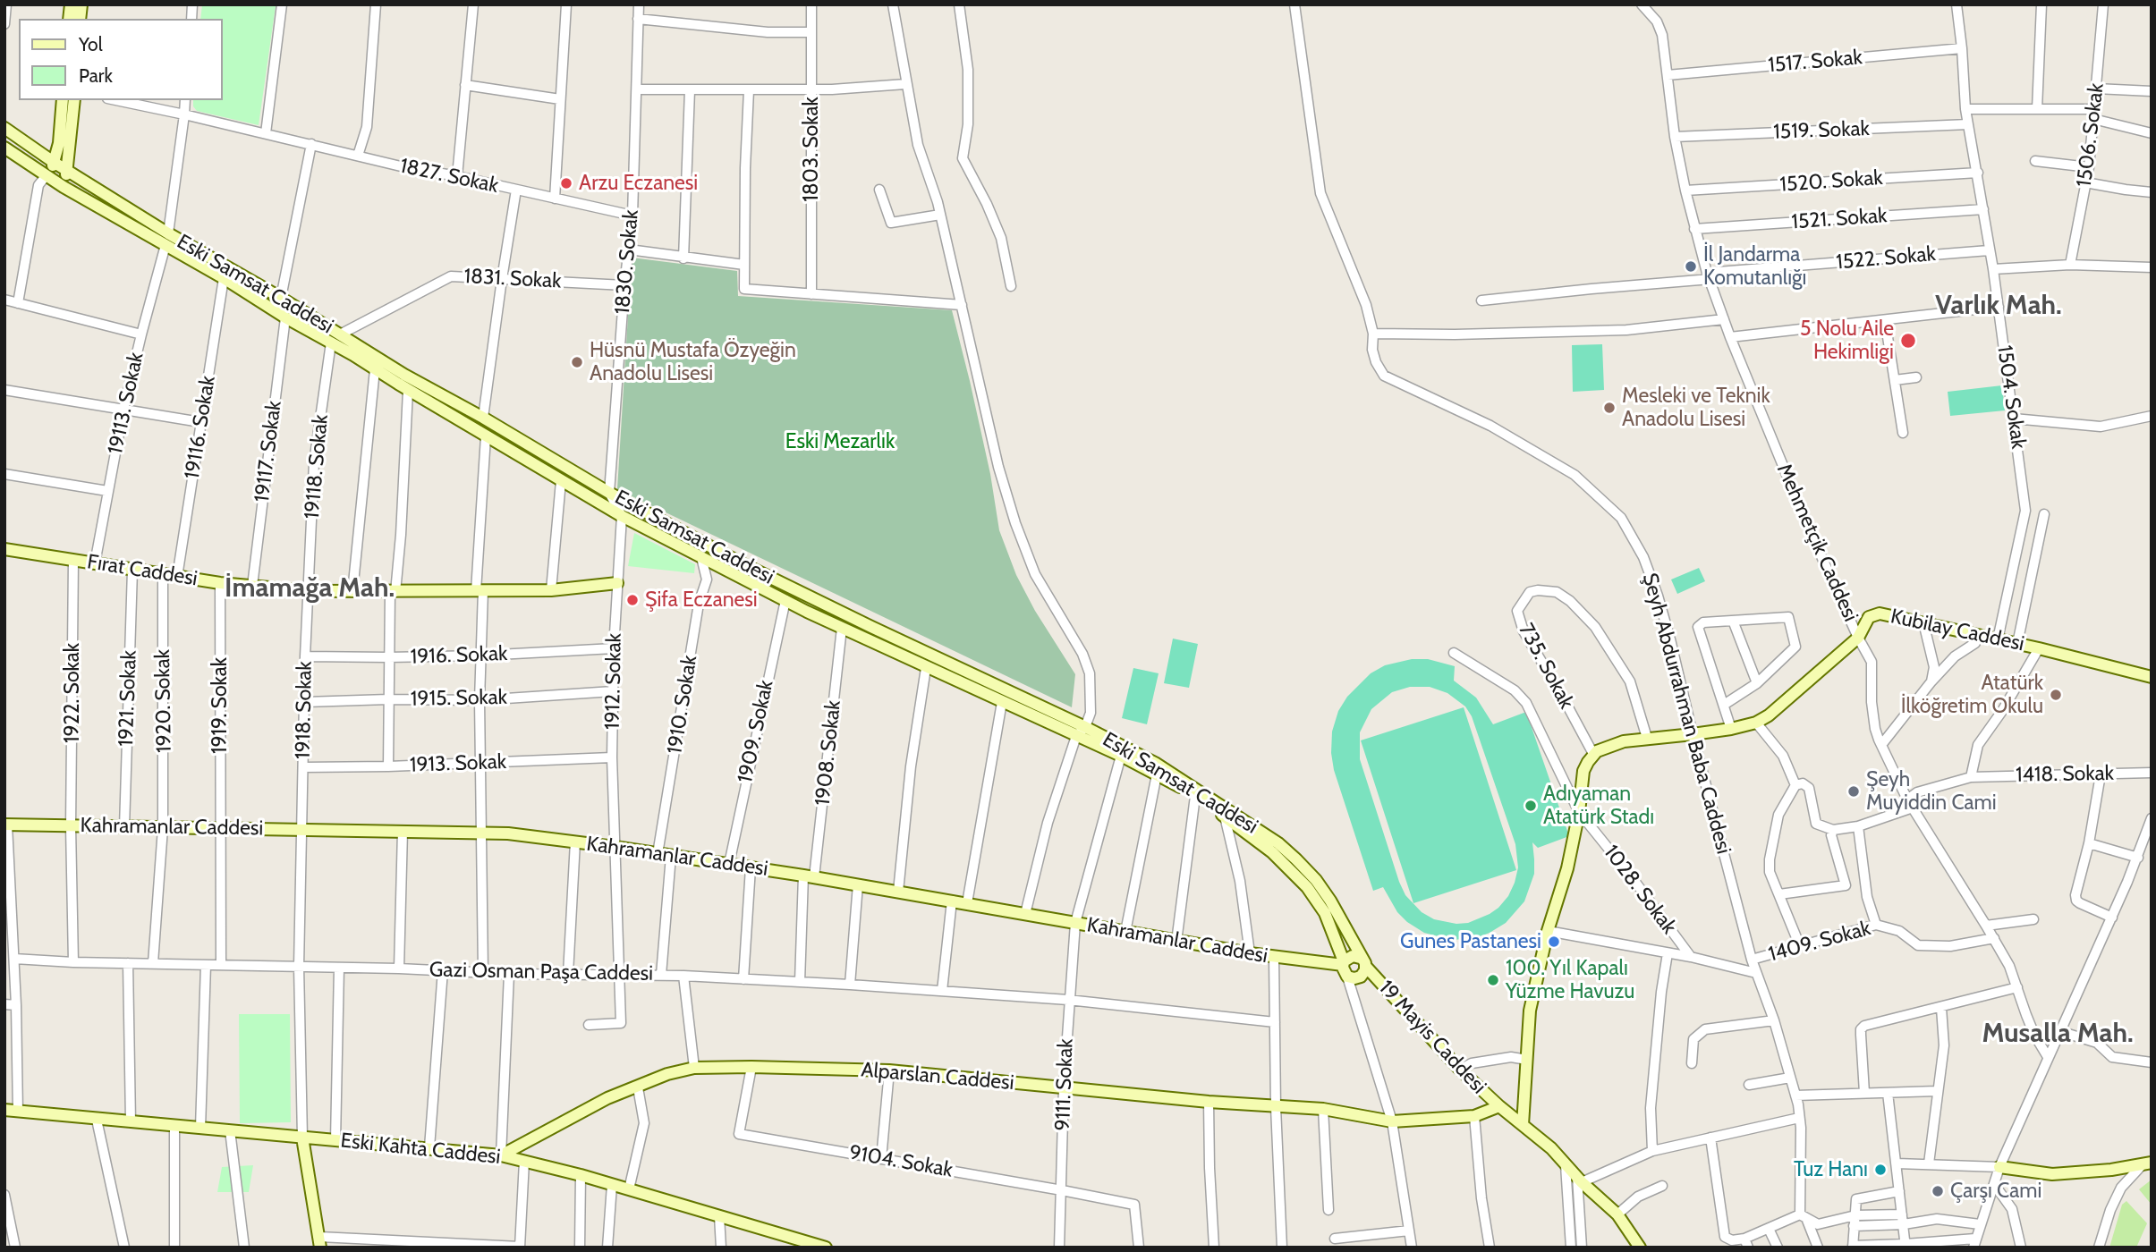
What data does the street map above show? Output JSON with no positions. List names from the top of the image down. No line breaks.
{"streets":{"street":["1517. Sokak","1519. Sokak","1506. Sokak","1803. Sokak","1827. Sokak","1520. Sokak","1521. Sokak","1522. Sokak","1830. Sokak","1831. Sokak","Eski Samsat Caddesi","1504. Sokak","19113. Sokak","19116. Sokak","19117. Sokak","19118. Sokak","Mehmetçik Caddesi","Fırat Caddesi","Kubilay Caddesi","1916. Sokak","735. Sokak","1912. Sokak","1922. Sokak","1921. Sokak","1915. Sokak","1920. Sokak","1910. Sokak","1919. Sokak","1918. Sokak","Şeyh Abdurrahman Baba Caddesi","1909. Sokak","1908. Sokak","1913. Sokak","1418. Sokak","Kahramanlar Caddesi","1028. Sokak","1409. Sokak","Gazi Osman Paşa Caddesi","19 Mayis Caddesi","Alparslan Caddesi","9111. Sokak","Eski Kahta Caddesi","9104. Sokak"]},"crossings":[["1517. Sokak","1504. Sokak"],["1517. Sokak","Mehmetçik Caddesi"],["1519. Sokak","1504. Sokak"],["1519. Sokak","Mehmetçik Caddesi"],["1827. Sokak","1830. Sokak"],["1520. Sokak","1504. Sokak"],["1520. Sokak","Mehmetçik Caddesi"],["1521. Sokak","1504. Sokak"],["1521. Sokak","Mehmetçik Caddesi"],["1522. Sokak","1504. Sokak"],["1522. Sokak","Mehmetçik Caddesi"],["1830. Sokak","1831. Sokak"],["1830. Sokak","Eski Samsat Caddesi"],["1831. Sokak","Eski Samsat Caddesi"],["Eski Samsat Caddesi","19113. Sokak"],["Eski Samsat Caddesi","19116. Sokak"],["Eski Samsat Caddesi","19117. Sokak"],["Eski Samsat Caddesi","19118. Sokak"],["Eski Samsat Caddesi","1912. Sokak"],["Eski Samsat Caddesi","1910. Sokak"],["Eski Samsat Caddesi","1909. Sokak"],["Eski Samsat Caddesi","1908. Sokak"],["Eski Samsat Caddesi","Kahramanlar Caddesi"],["Eski Samsat Caddesi","19 Mayis Caddesi"],["Eski Samsat Caddesi","9111. Sokak"],["1504. Sokak","Kubilay Caddesi"],["19113. Sokak","Fırat Caddesi"],["19116. Sokak","Fırat Caddesi"],["19117. Sokak","Fırat Caddesi"],["19118. Sokak","Fırat Caddesi"],["19118. Sokak","1918. Sokak"],["Mehmetçik Caddesi","Kubilay Caddesi"],["Mehmetçik Caddesi","1418. Sokak"],["Mehmetçik Caddesi","1409. Sokak"],["Fırat Caddesi","1912. Sokak"],["Fırat Caddesi","1922. Sokak"],["Fırat Caddesi","1921. Sokak"],["Fırat Caddesi","1920. Sokak"],["Fırat Caddesi","1919. Sokak"],["Fırat Caddesi","1918. Sokak"],["Kubilay Caddesi","735. Sokak"],["Kubilay Caddesi","Şeyh Abdurrahman Baba Caddesi"],["1916. Sokak","1912. Sokak"],["1916. Sokak","1918. Sokak"],["1912. Sokak","1915. Sokak"],["1912. Sokak","1913. Sokak"],["1912. Sokak","Kahramanlar Caddesi"],["1912. Sokak","Gazi Osman Paşa Caddesi"],["1922. Sokak","Kahramanlar Caddesi"],["1922. Sokak","Gazi Osman Paşa Caddesi"],["1921. Sokak","Kahramanlar Caddesi"],["1915. Sokak","1918. Sokak"],["1920. Sokak","Kahramanlar Caddesi"],["1920. Sokak","Gazi Osman Paşa Caddesi"],["1910. Sokak","Kahramanlar Caddesi"],["1919. Sokak","Kahramanlar Caddesi"],["1919. Sokak","Gazi Osman Paşa Caddesi"],["1918. Sokak","1913. Sokak"],["1918. Sokak","Kahramanlar Caddesi"],["1918. Sokak","Gazi Osman Paşa Caddesi"],["1918. Sokak","Eski Kahta Caddesi"],["Şeyh Abdurrahman Baba Caddesi","1409. Sokak"],["1909. Sokak","Kahramanlar Caddesi"],["1908. Sokak","Kahramanlar Caddesi"],["1908. Sokak","Gazi Osman Paşa Caddesi"],["Kahramanlar Caddesi","19 Mayis Caddesi"],["Kahramanlar Caddesi","9111. Sokak"],["Gazi Osman Paşa Caddesi","9111. Sokak"],["19 Mayis Caddesi","Alparslan Caddesi"],["Alparslan Caddesi","9111. Sokak"],["Alparslan Caddesi","Eski Kahta Caddesi"],["Alparslan Caddesi","9104. Sokak"],["9111. Sokak","9104. Sokak"]],"districts":["Varlık Mah.","İmamağa Mah.","Musalla Mah."],"parks":["Eski Mezarlık"],"places":["Arzu Eczanesi","İl Jandarma Komutanlığı","5 Nolu Aile Hekimligi","Hüsnü Mustafa Özyeğin Anadolu Lisesi","Mesleki ve Teknik Anadolu Lisesi","Şifa Eczanesi","Atatürk İlköğretim Okulu","Şeyh Muyiddin Cami","Adıyaman Atatürk Stadı","Gunes Pastanesi","100. Yıl Kapalı Yüzme Havuzu","Tuz Hanı","Çarşı Cami"],"legend":["Yol","Park"]}
